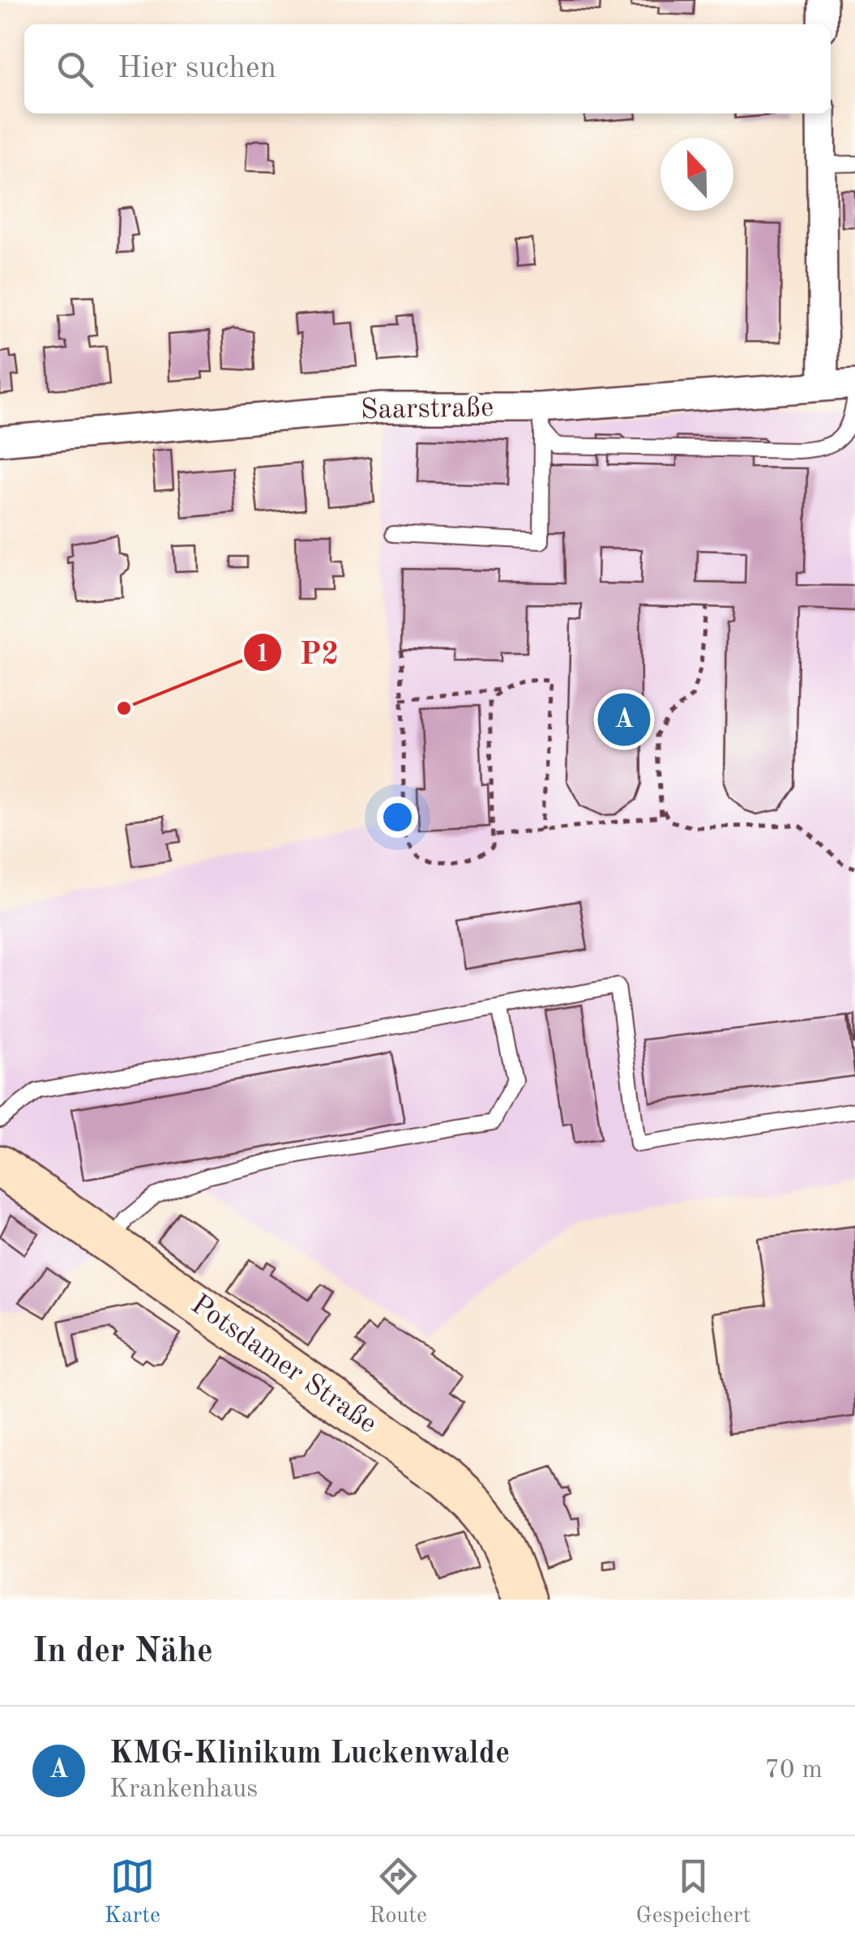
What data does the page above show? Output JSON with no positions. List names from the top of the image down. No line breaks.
{"streets":{"street":["Saarstraße","Potsdamer Straße"]},"places":["P2"],"north":"top","page":{"search":"Hier suchen","pins":"A","heading":"In der Nähe","list":[{"mark":"A","name":"KMG-Klinikum Luckenwalde","note":"Krankenhaus","value":"70 m"}],"nav":["Karte","Route","Gespeichert"]}}
